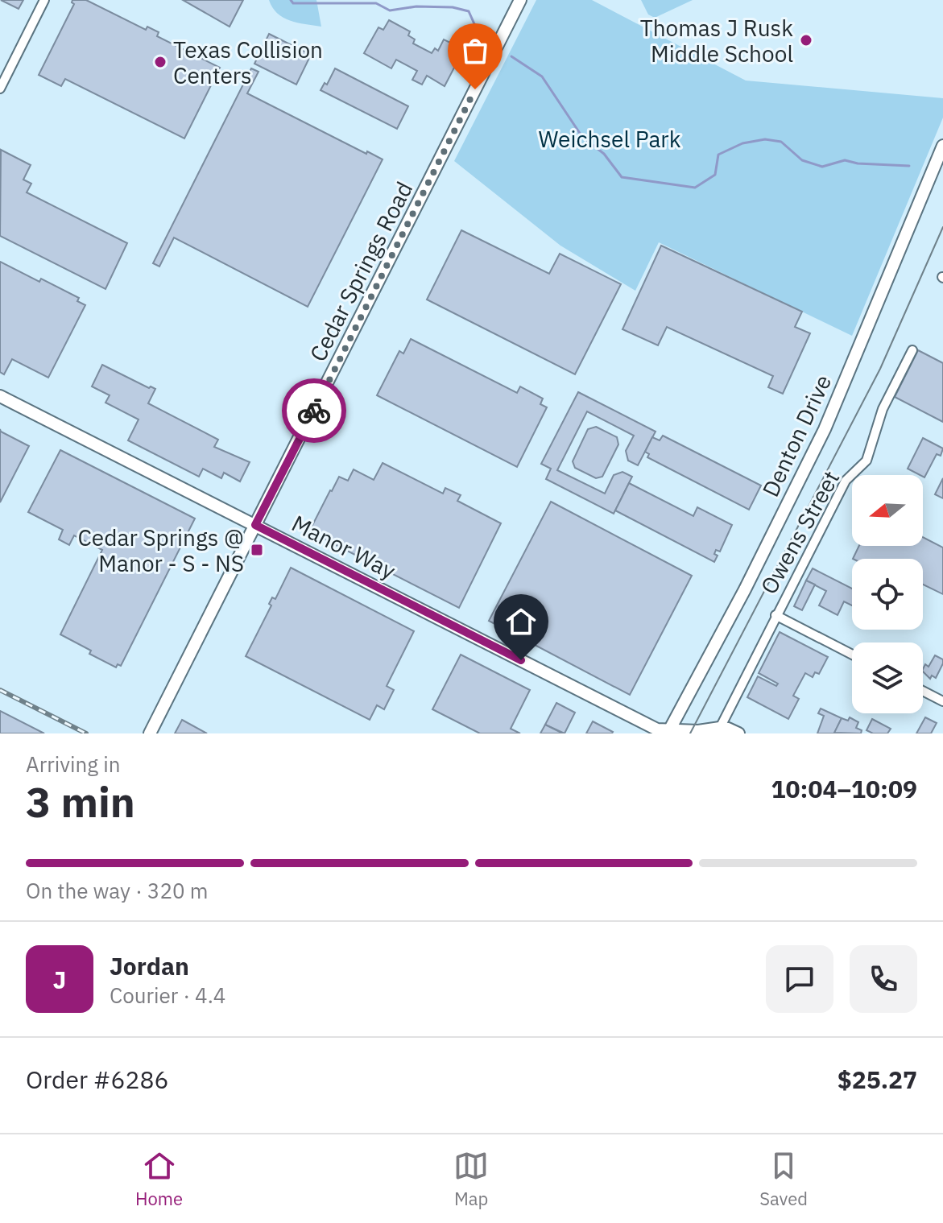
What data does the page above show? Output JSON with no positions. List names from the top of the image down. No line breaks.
{"streets":{"main road":["Cedar Springs Road","Denton Drive","Manor Way"],"street":["Owens Street"]},"crossings":[["Cedar Springs Road","Manor Way"],["Denton Drive","Manor Way"],["Owens Street","Manor Way"]],"parks":["Weichsel Park"],"places":{"other":["Thomas J Rusk Middle School","Texas Collision Centers"],"transit":["Cedar Springs @ Manor - S - NS"]},"north":"left","page":{"heading":["3 min","Arriving in","10:04–10:09"],"panel":["Jordan","Courier · 4.4","Order #6286","$25.27"],"bar":"On the way · 320 m","round":"J","tabs":["Home","Map","Saved"]}}
